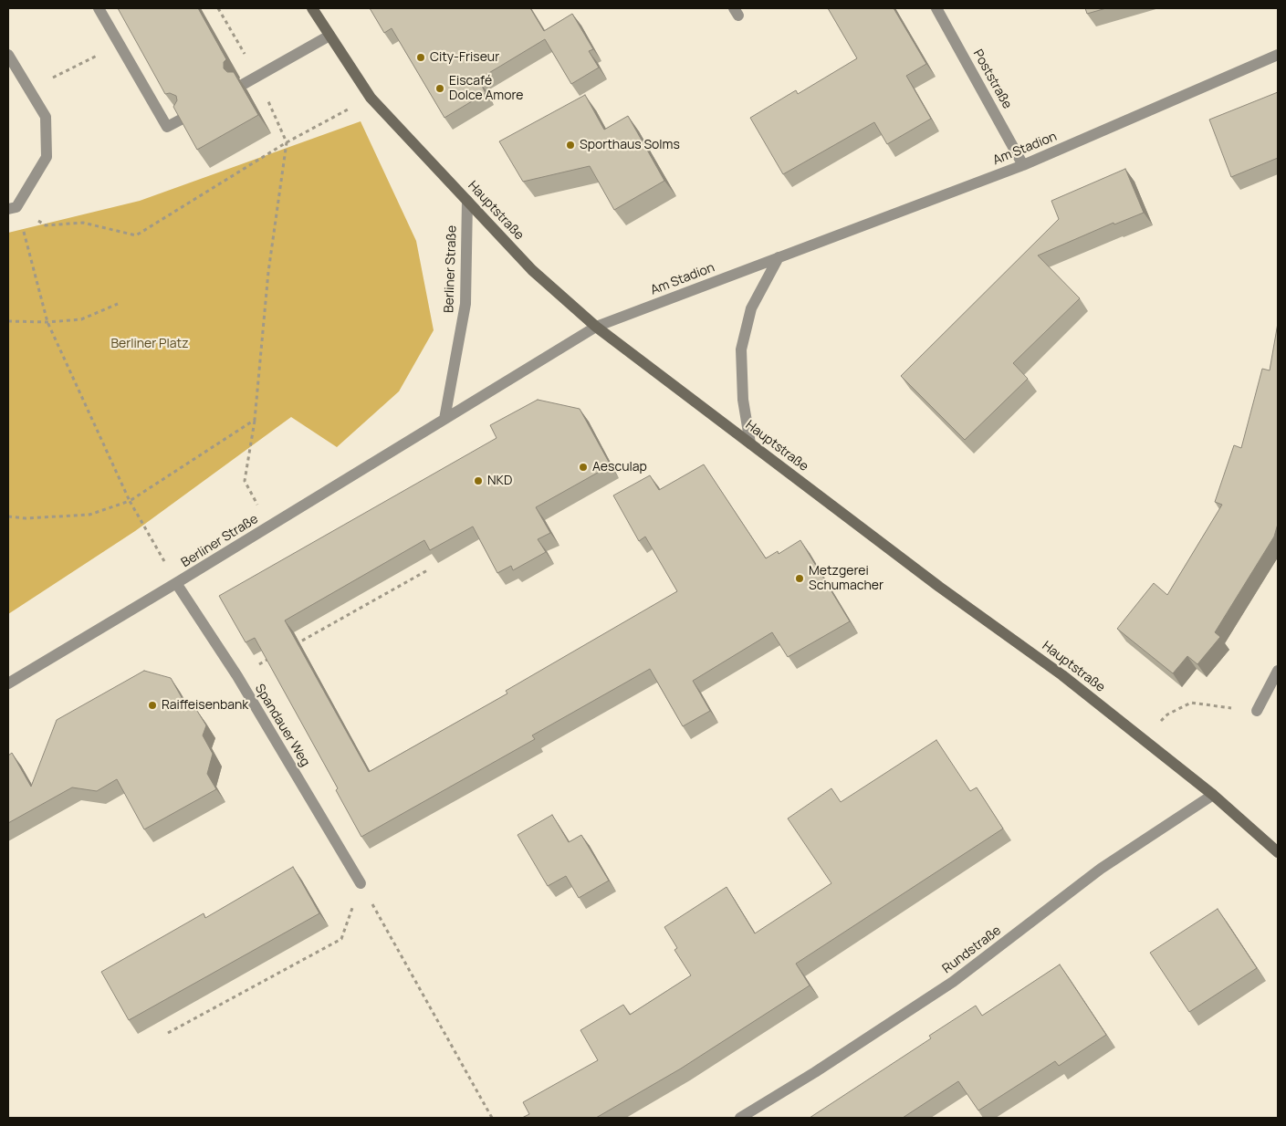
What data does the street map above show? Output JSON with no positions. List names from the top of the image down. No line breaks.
{"streets":{"main road":["Hauptstraße"],"street":["Poststraße","Am Stadion","Berliner Straße","Spandauer Weg","Rundstraße"]},"crossings":[["Poststraße","Am Stadion"],["Am Stadion","Hauptstraße"],["Am Stadion","Berliner Straße"],["Hauptstraße","Berliner Straße"],["Hauptstraße","Rundstraße"],["Berliner Straße","Spandauer Weg"]],"parks":["Berliner Platz"],"places":["City-Friseur","Eiscafé Dolce Amore","Sporthaus Solms","Aesculap","NKD","Metzgerei Schumacher","Raiffeisenbank"]}
